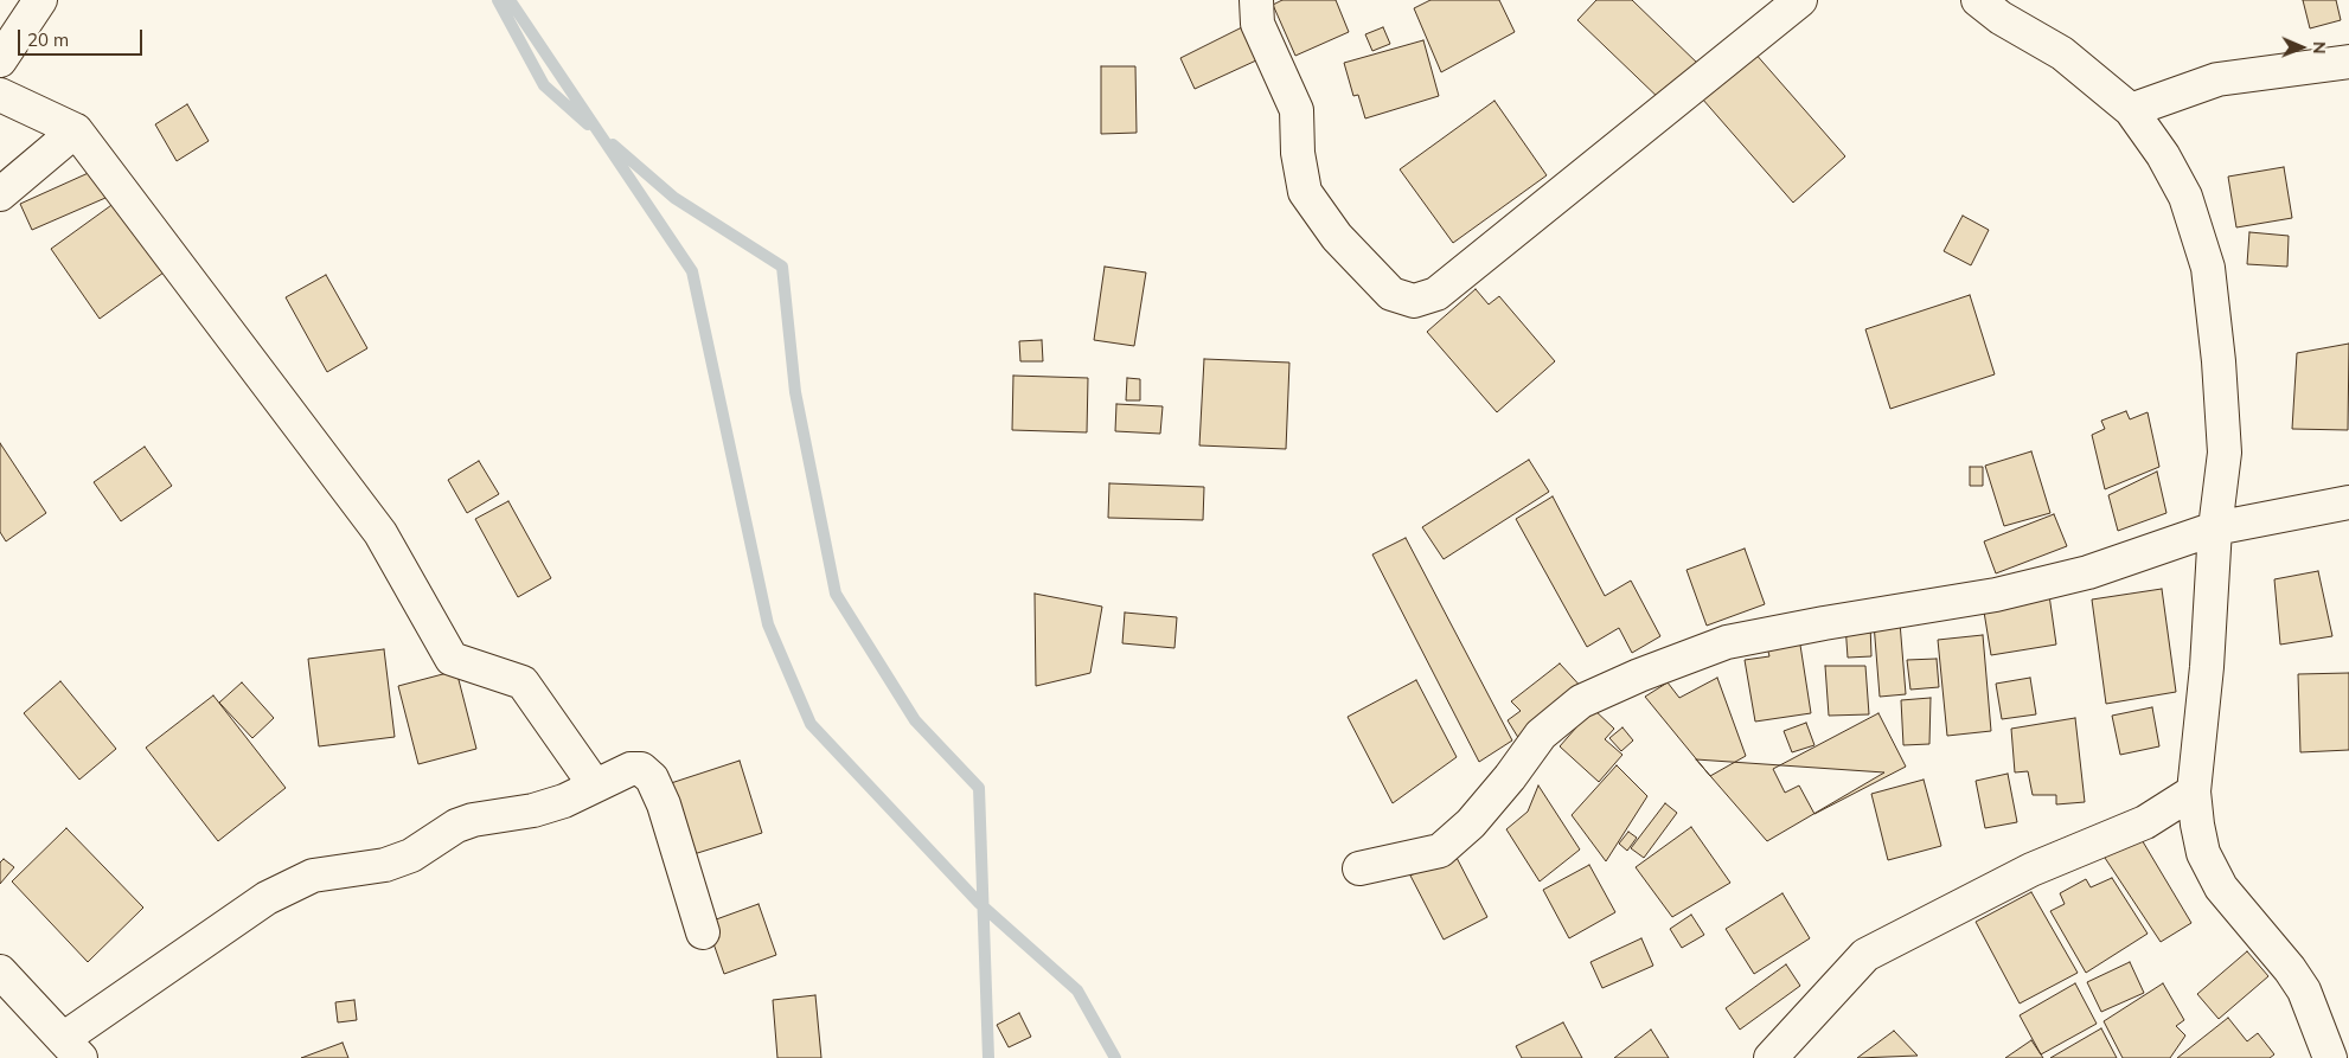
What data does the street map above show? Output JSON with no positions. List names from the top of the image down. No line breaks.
{"scale_bar":"20 m","north":"right"}
